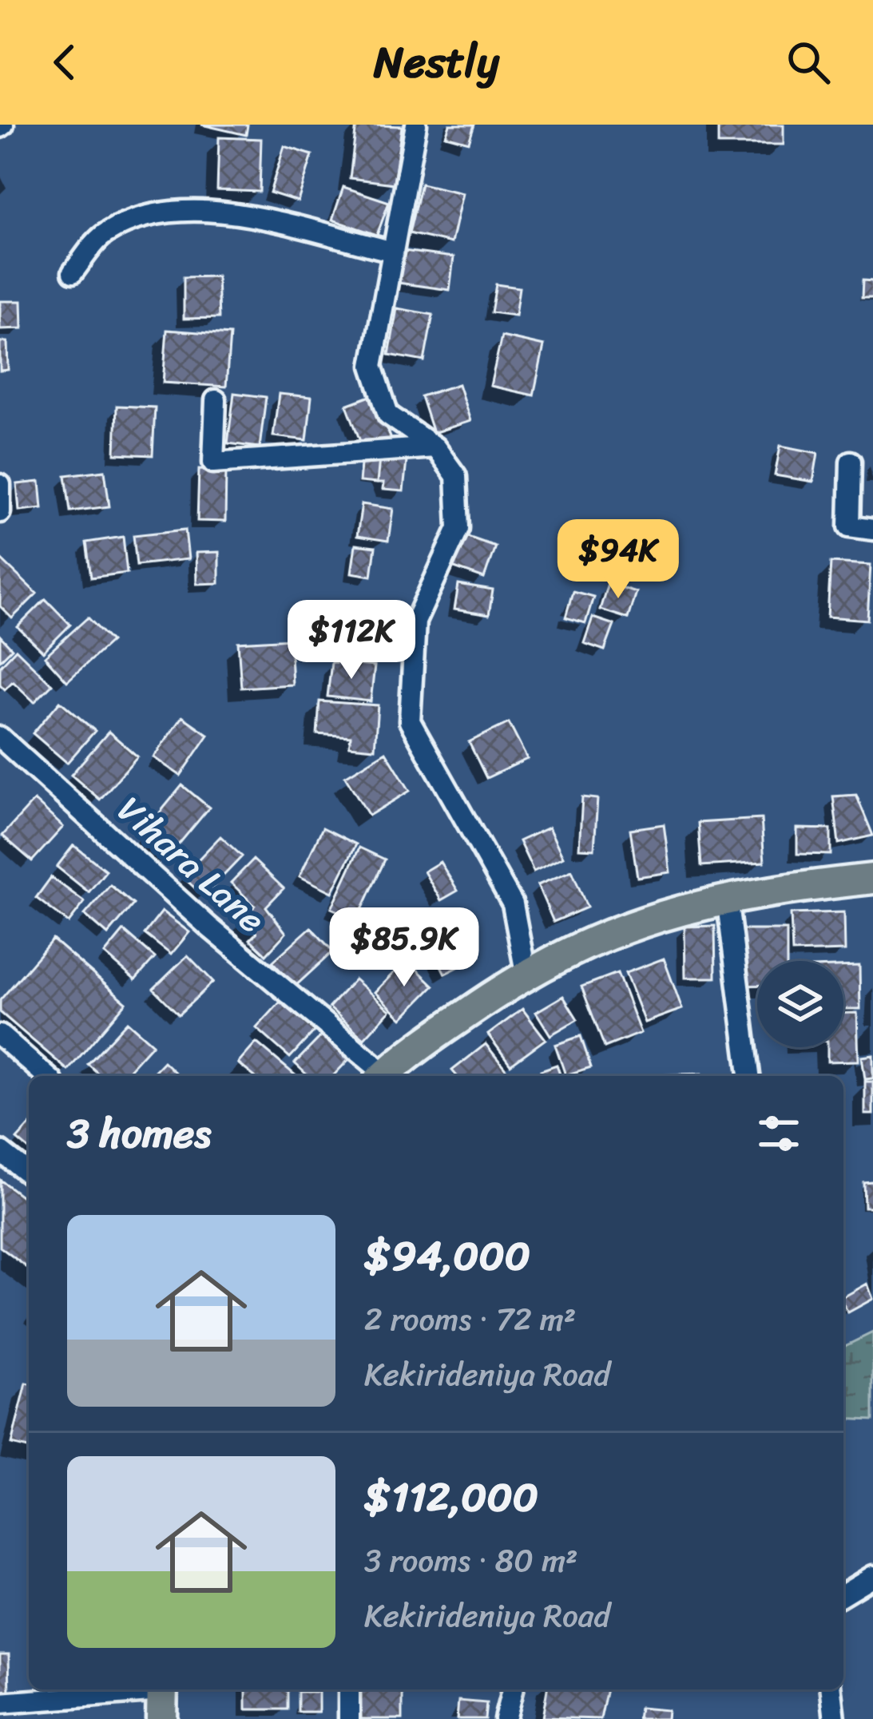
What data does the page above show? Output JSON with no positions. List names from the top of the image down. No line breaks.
{"streets":{"street":["Vihara Lane"]},"page":{"header":"Nestly","price":["$94K","$112K","$85.9K"],"heading":"3 homes","list":[{"name":"$94,000","note":"2 rooms · 72 m² · Kekirideniya Road"},{"name":"$112,000","note":"3 rooms · 80 m² · Kekirideniya Road"}]}}
